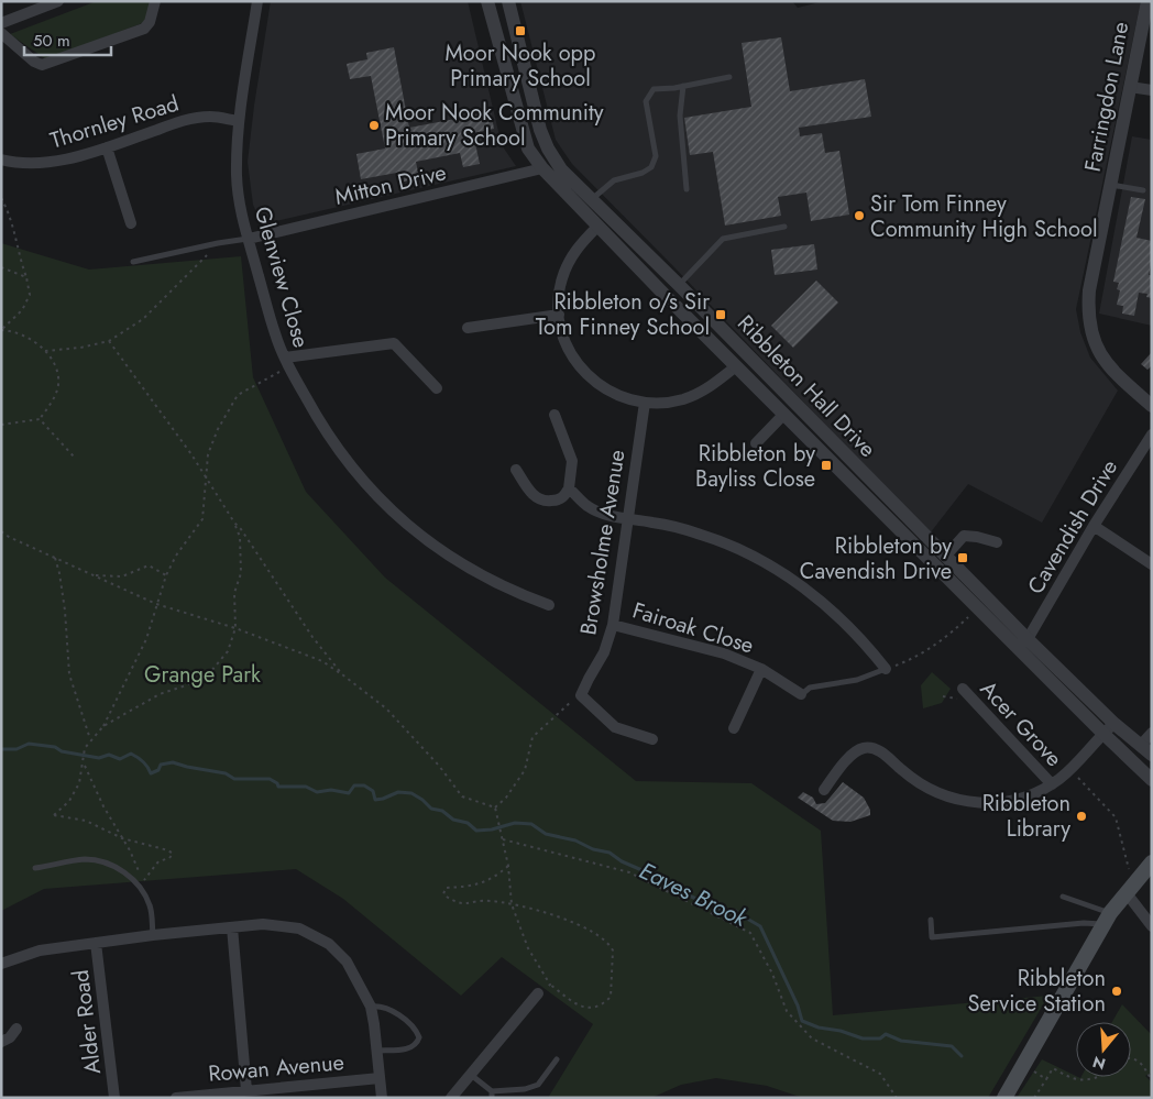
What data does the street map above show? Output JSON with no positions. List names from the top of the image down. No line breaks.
{"streets":{"street":["Farringdon Lane","Thornley Road","Mitton Drive","Glenview Close","Ribbleton Hall Drive","Cavendish Drive","Browsholme Avenue","Fairoak Close","Acer Grove","Alder Road","Rowan Avenue"]},"crossings":[["Thornley Road","Glenview Close"],["Mitton Drive","Glenview Close"],["Mitton Drive","Ribbleton Hall Drive"],["Ribbleton Hall Drive","Cavendish Drive"],["Browsholme Avenue","Fairoak Close"]],"water":["Eaves Brook"],"parks":["Grange Park"],"places":{"transit":["Moor Nook opp Primary School","Ribbleton o/s Sir Tom Finney School","Ribbleton by Bayliss Close","Ribbleton by Cavendish Drive"],"other":["Moor Nook Community Primary School","Sir Tom Finney Community High School","Ribbleton Library","Ribbleton Service Station"]},"scale_bar":"50 m","north":"bottom"}
